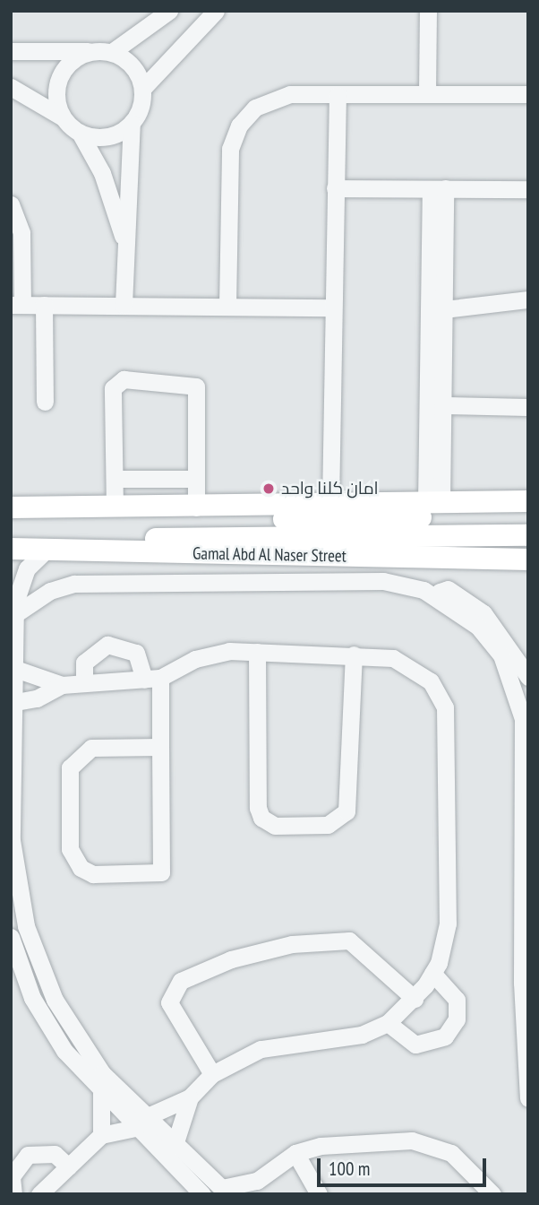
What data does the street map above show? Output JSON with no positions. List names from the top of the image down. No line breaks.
{"streets":{"main road":["Gamal Abd Al Naser Street"]},"places":["امان كلنا واحد"],"scale_bar":"100 m"}
